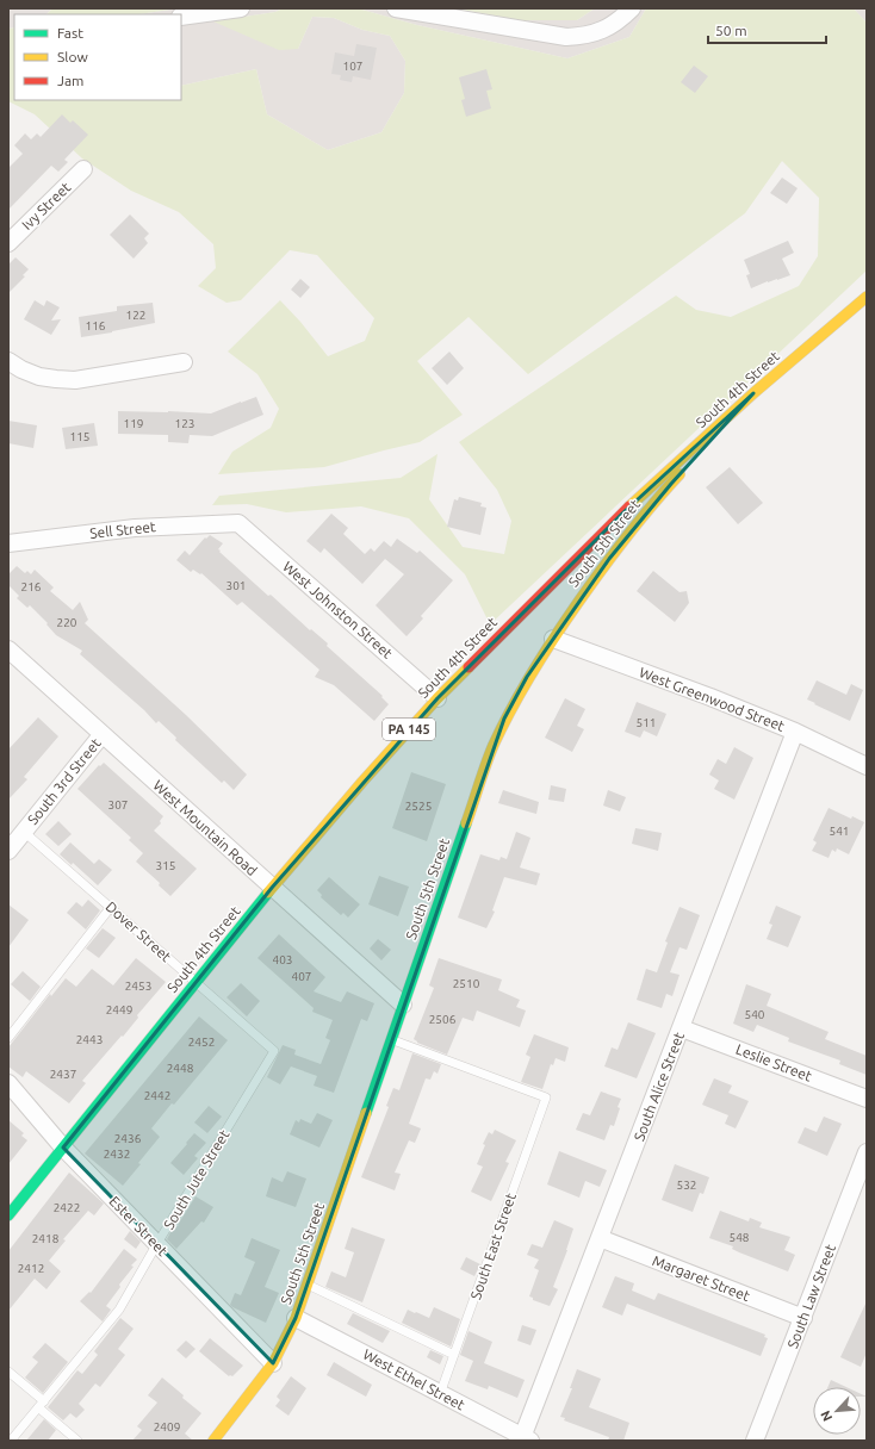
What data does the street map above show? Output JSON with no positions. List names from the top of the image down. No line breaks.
{"streets":{"main road":["South 4th Street","South 5th Street","PA 145"],"street":["Ivy Street","Sell Street","West Johnston Street","West Greenwood Street","South 3rd Street","West Mountain Road","Leslie Street","South Alice Street","Ester Street","Margaret Street","South Law Street","West Ethel Street"],"lane":["Dover Street","South Jute Street","South East Street"]},"crossings":[["South 4th Street","South 5th Street"],["South 4th Street","West Johnston Street"],["South 4th Street","West Mountain Road"],["South 4th Street","Dover Street"],["South 4th Street","Ester Street"],["Sell Street","West Johnston Street"],["South 5th Street","West Greenwood Street"],["South 5th Street","West Mountain Road"],["South 5th Street","Ester Street"],["South 5th Street","South East Street"],["South 5th Street","West Ethel Street"],["West Greenwood Street","South Alice Street"],["South 3rd Street","West Mountain Road"],["South 3rd Street","Dover Street"],["Dover Street","South Jute Street"],["Leslie Street","South Alice Street"],["South Alice Street","Margaret Street"],["South Alice Street","West Ethel Street"],["South Jute Street","Ester Street"],["South East Street","West Ethel Street"],["Margaret Street","South Law Street"]],"house_numbers":["107","122","116","119","123","115","301","216","220","511","307","2525","541","315","403","407","2510","2453","2449","540","2506","2443","2452","2448","2437","2442","2436","2432","532","2422","548","2418","2412","2409"],"legend":["Fast","Slow","Jam"],"scale_bar":"50 m","north":"bottom left"}
